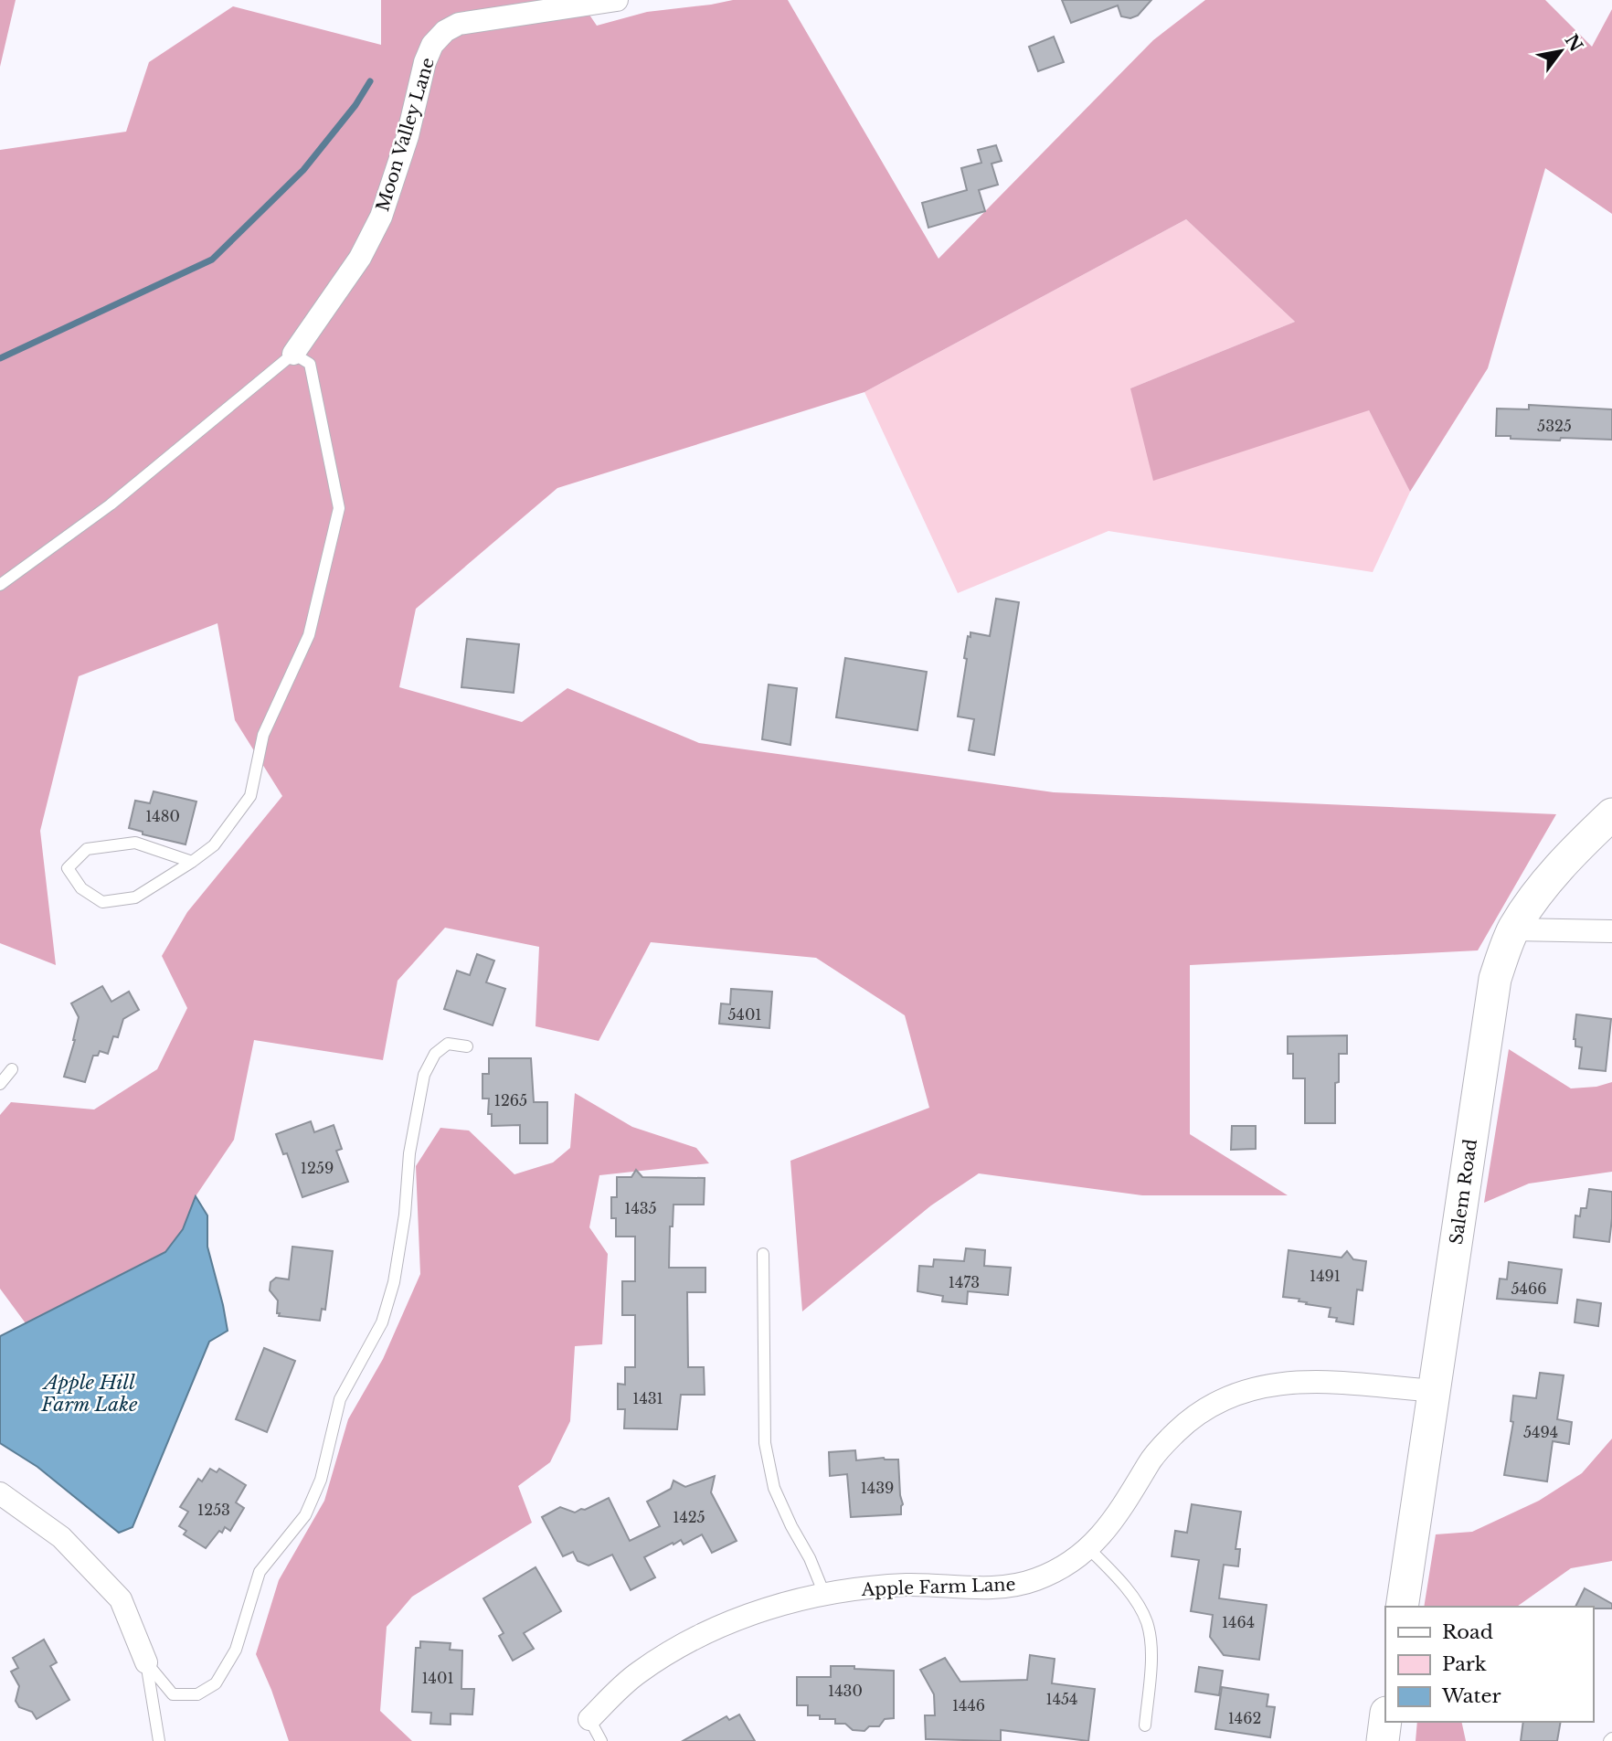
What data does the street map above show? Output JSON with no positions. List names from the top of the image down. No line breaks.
{"streets":{"street":["Moon Valley Lane","Salem Road","Apple Farm Lane"]},"crossings":[["Salem Road","Apple Farm Lane"]],"water":["Apple Hill Farm Lake"],"house_numbers":["5325","1480","5401","1265","1259","1435","1491","1473","5466","1431","5494","1439","1253","1425","1464","1401","1430","1454","1446","1462"],"legend":["Road","Park","Water"],"north":"top right"}
